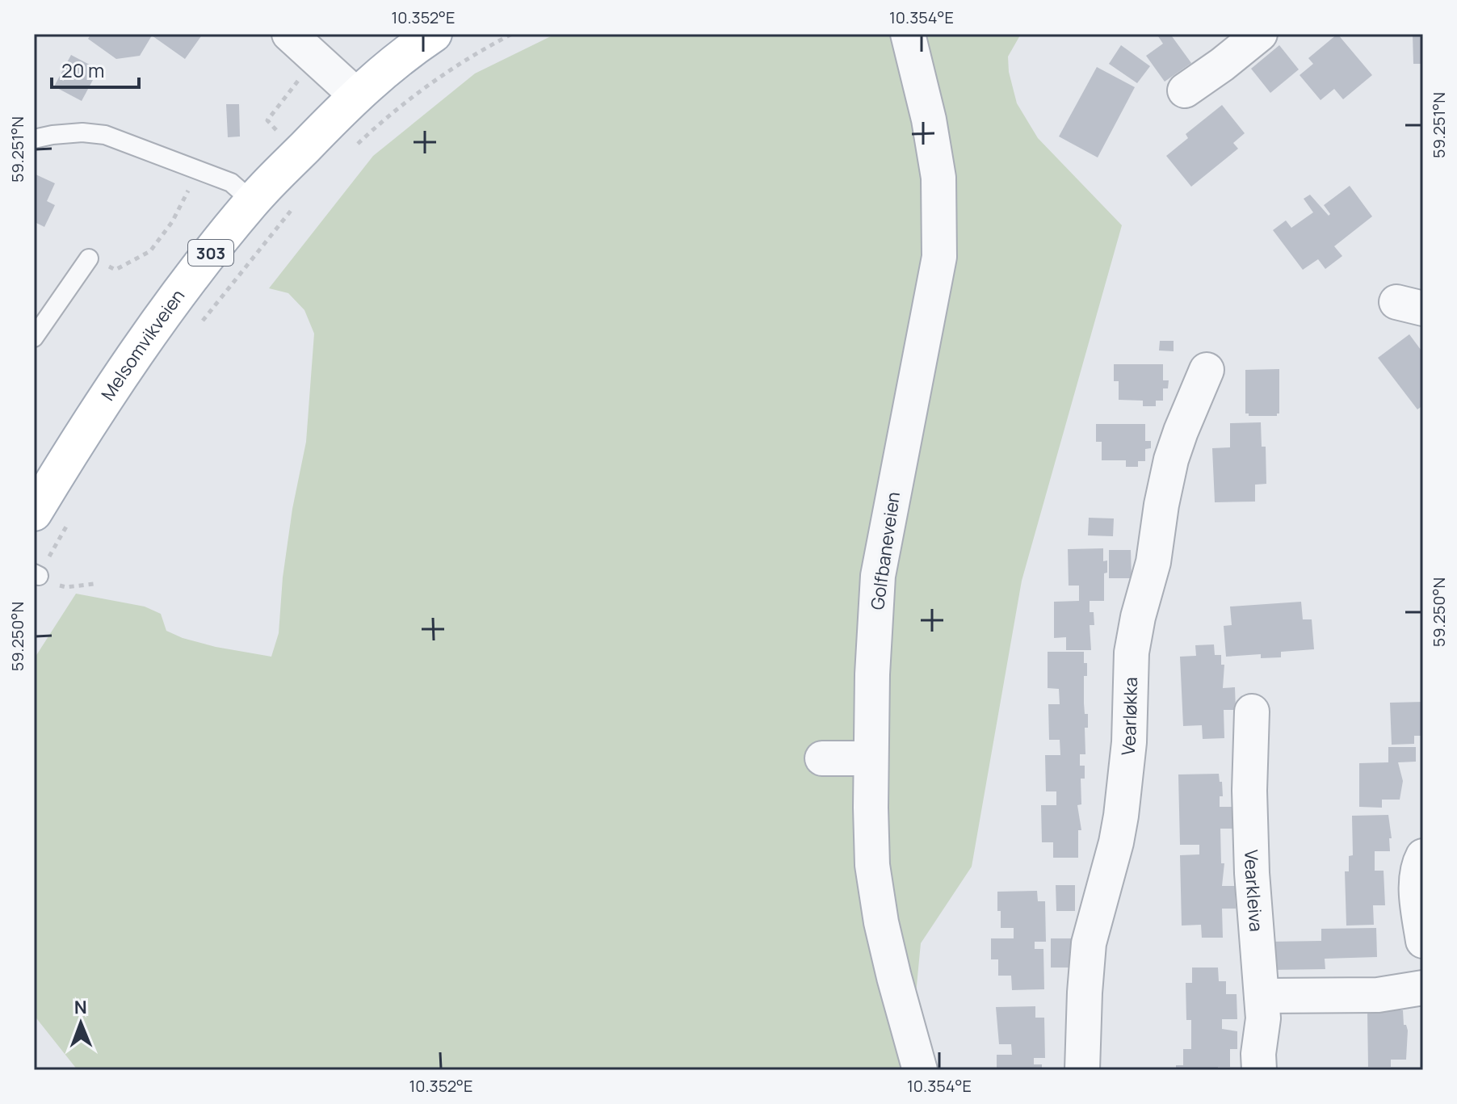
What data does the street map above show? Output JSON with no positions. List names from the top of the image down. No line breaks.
{"streets":{"main road":["303","Melsomvikveien"],"street":["Golfbaneveien","Vearløkka","Vearkleiva"]},"scale_bar":"20 m","north":"top","coordinates":["10.352°E","10.354°E","59.251°N","59.250°N"]}
